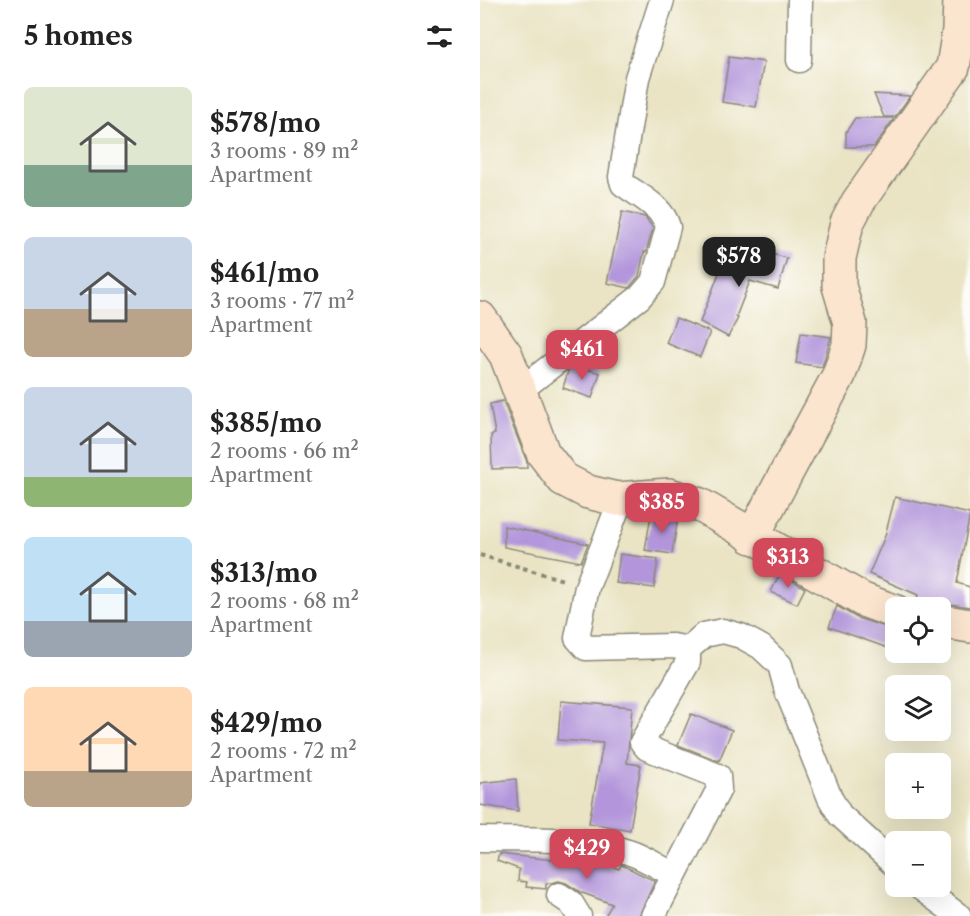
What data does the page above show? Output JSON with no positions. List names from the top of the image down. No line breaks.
{"page":{"heading":"5 homes","list":[{"name":"$578/mo","note":"3 rooms · 89 m² · Apartment"},{"name":"$461/mo","note":"3 rooms · 77 m² · Apartment"},{"name":"$385/mo","note":"2 rooms · 66 m² · Apartment"},{"name":"$313/mo","note":"2 rooms · 68 m² · Apartment"},{"name":"$429/mo","note":"2 rooms · 72 m² · Apartment"}],"price":["$578","$461","$385","$313","$429"],"map_buttons":["+","−"]}}
